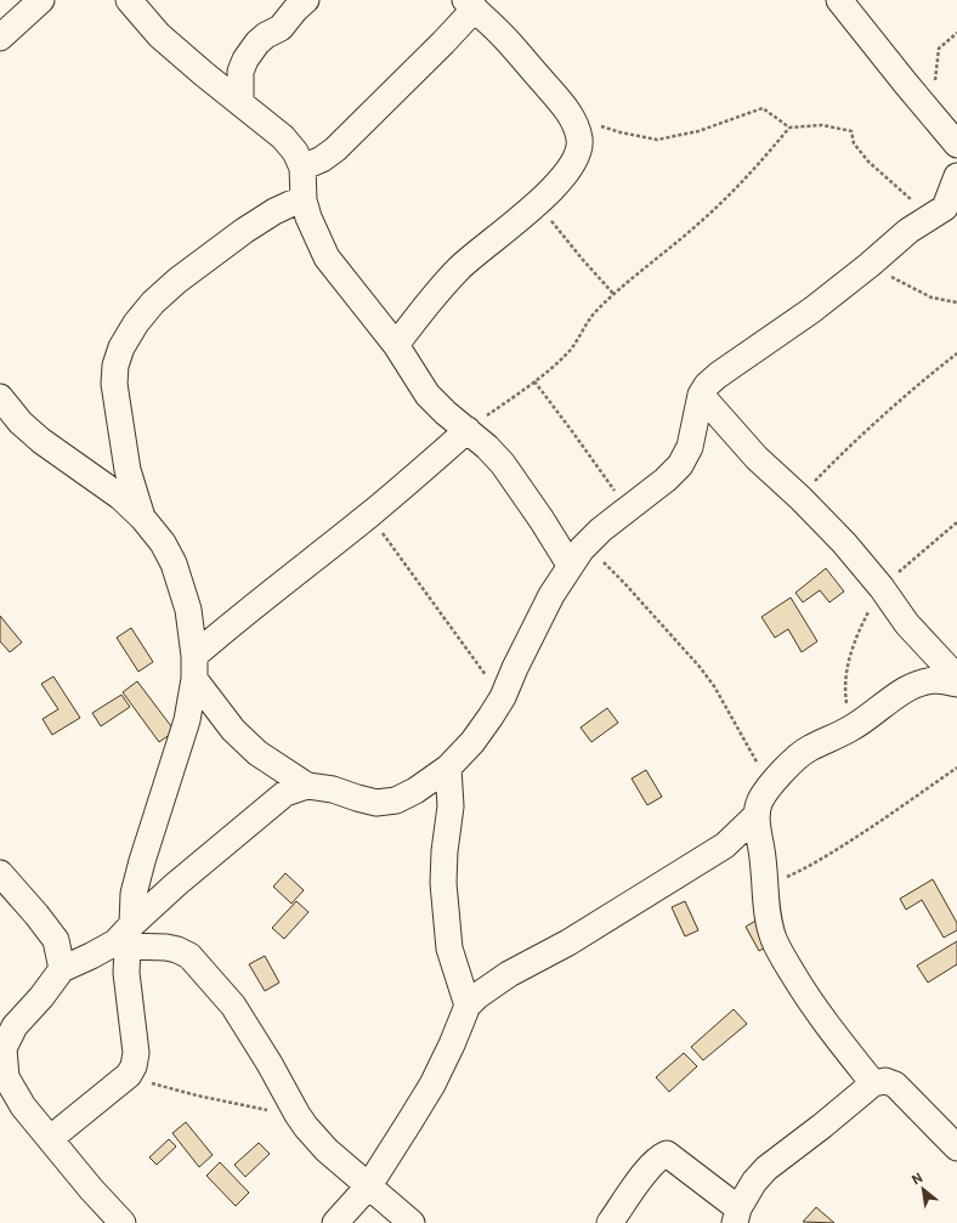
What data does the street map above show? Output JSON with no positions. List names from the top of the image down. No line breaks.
{"north":"top left"}
